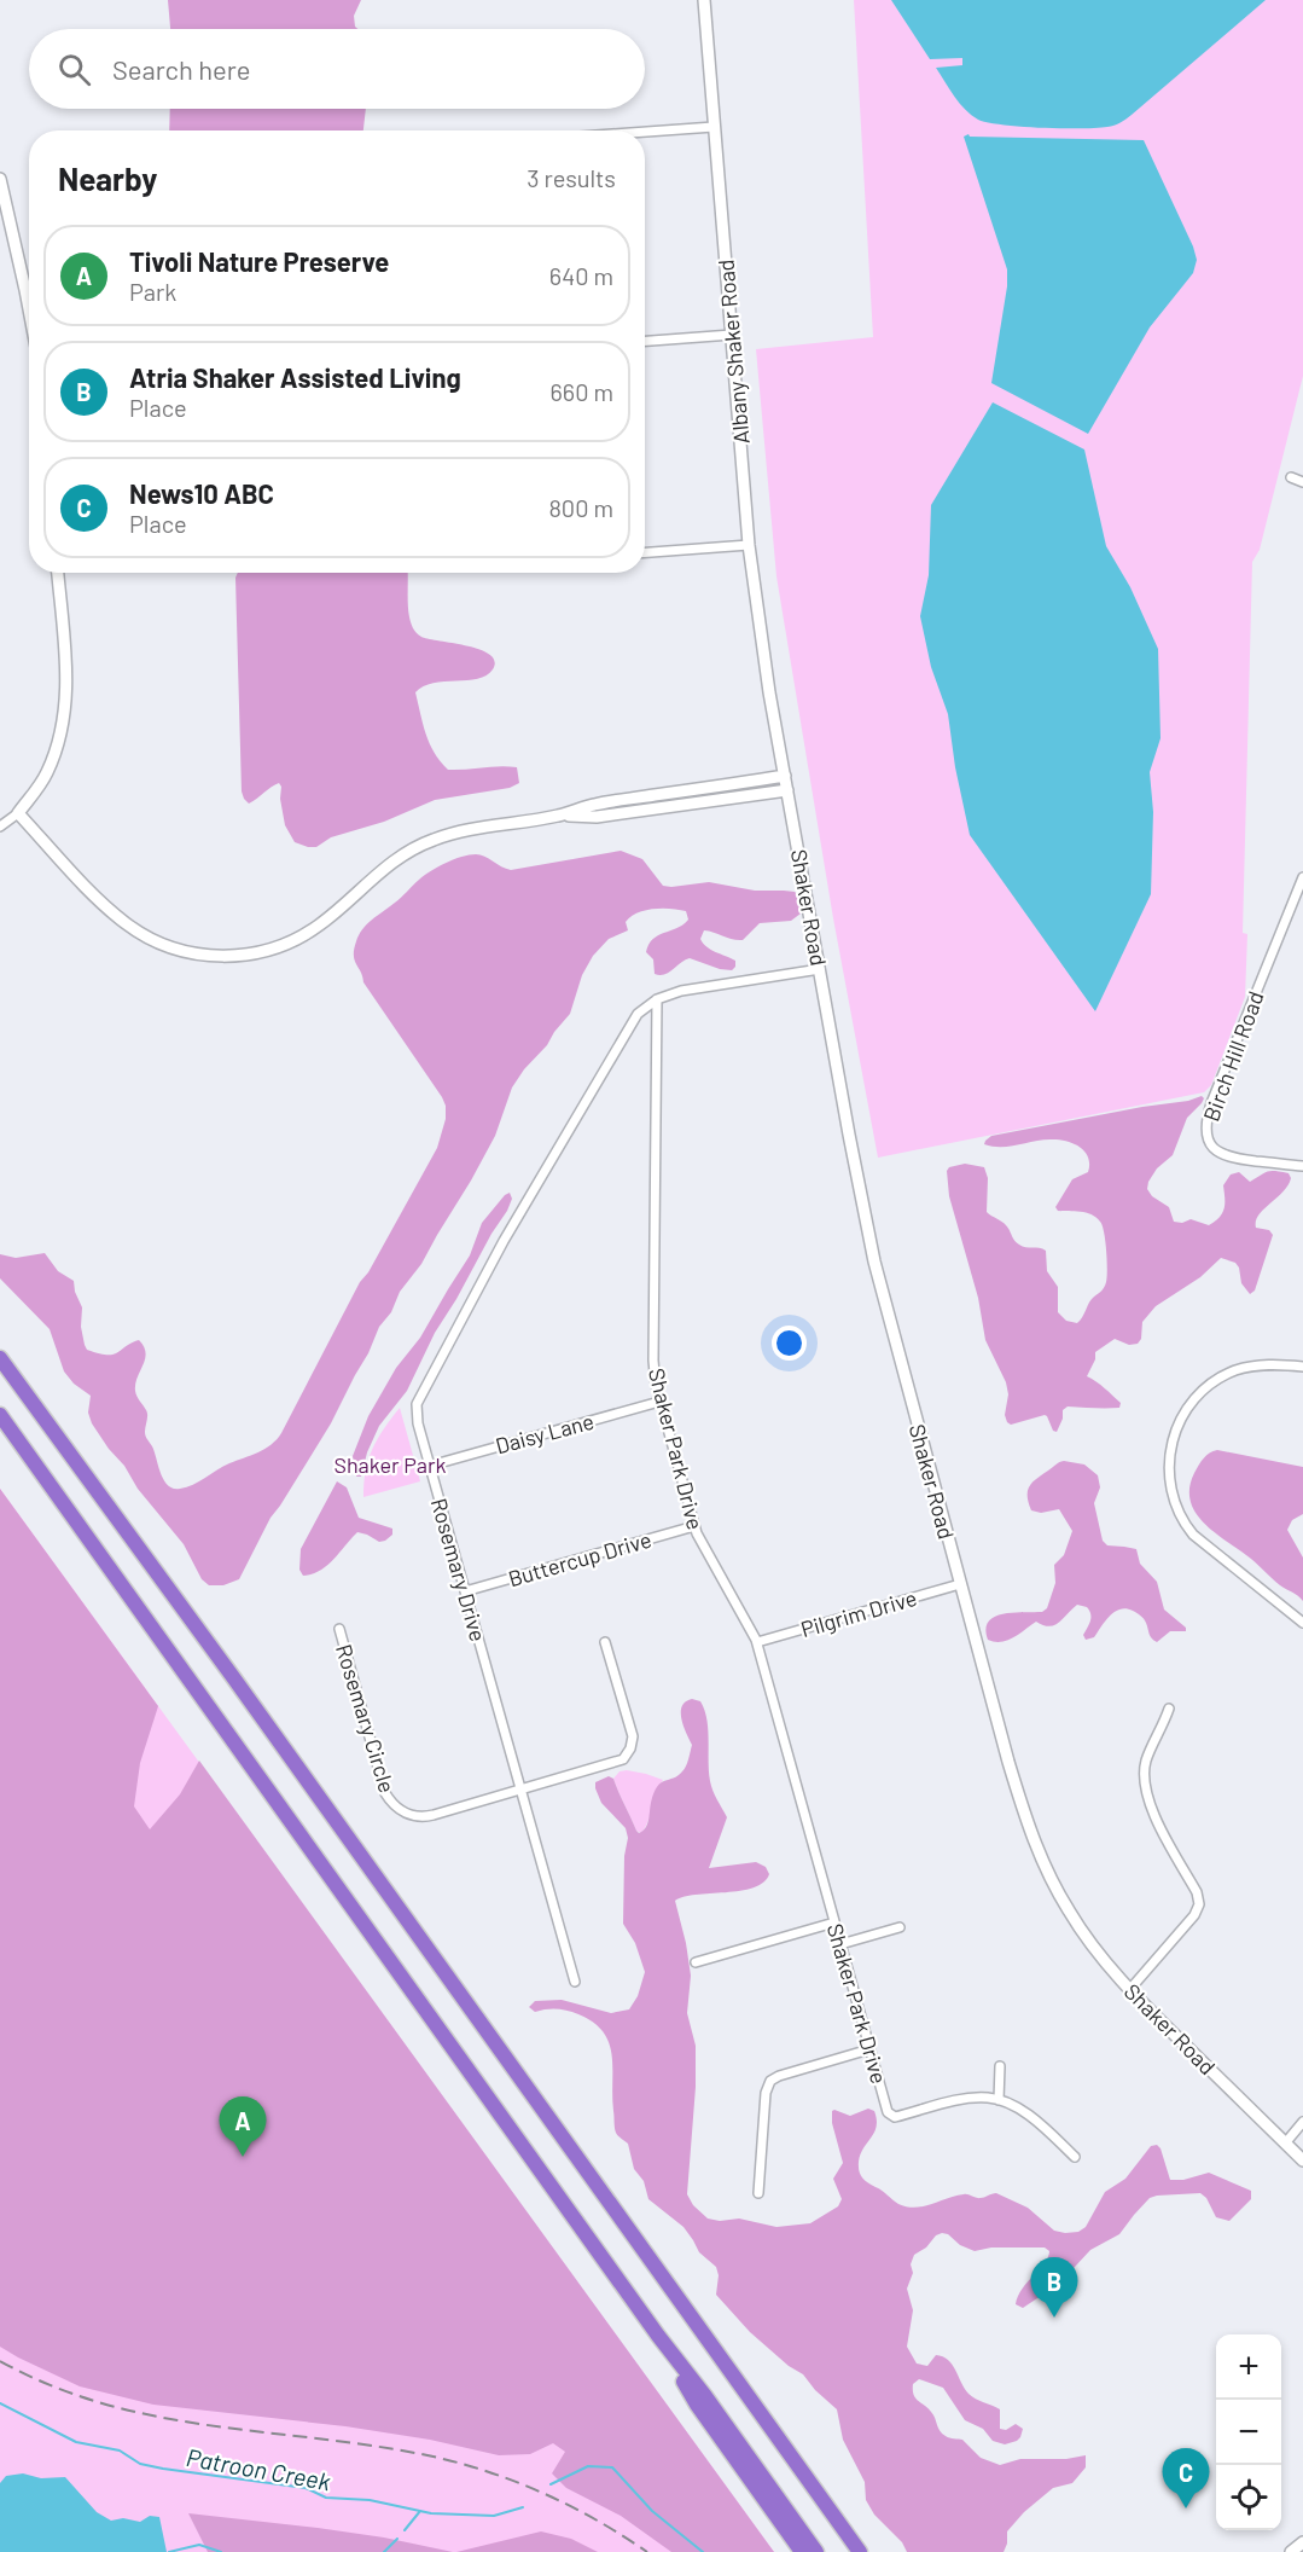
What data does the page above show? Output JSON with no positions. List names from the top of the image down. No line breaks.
{"streets":{"main road":["Albany Shaker Road","Shaker Road"],"street":["Birch Hill Road","Daisy Lane","Shaker Park Drive","Buttercup Drive","Rosemary Drive","Pilgrim Drive","Rosemary Circle"]},"crossings":[["Albany Shaker Road","Shaker Road"],["Shaker Road","Pilgrim Drive"],["Daisy Lane","Shaker Park Drive"],["Daisy Lane","Rosemary Drive"],["Shaker Park Drive","Buttercup Drive"],["Shaker Park Drive","Rosemary Drive"],["Shaker Park Drive","Pilgrim Drive"],["Buttercup Drive","Rosemary Drive"],["Rosemary Drive","Rosemary Circle"]],"water":["Patroon Creek"],"parks":["Shaker Park"],"page":{"search":"Search here","heading":["Nearby","3 results"],"list":[{"mark":"A","name":"Tivoli Nature Preserve","note":"Park","value":"640 m"},{"mark":"B","name":"Atria Shaker Assisted Living","note":"Place","value":"660 m"},{"mark":"C","name":"News10 ABC","note":"Place","value":"800 m"}],"pins":["A","B","C"],"map_buttons":["+","−"]}}
